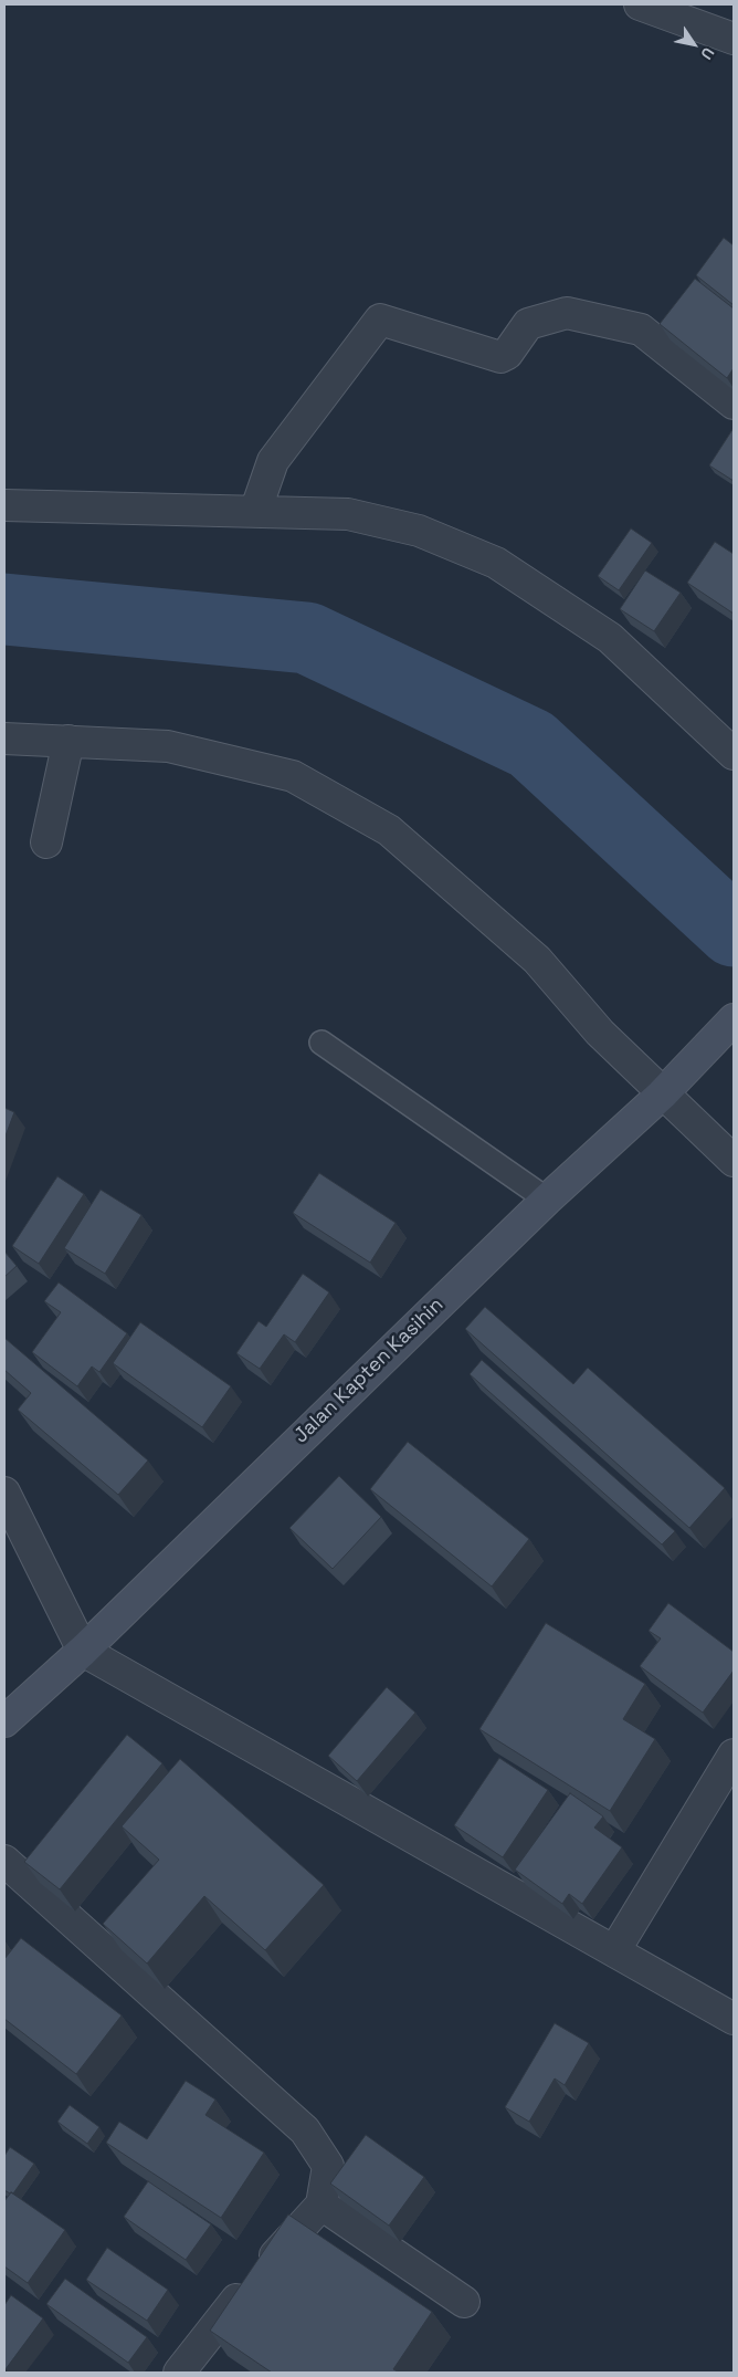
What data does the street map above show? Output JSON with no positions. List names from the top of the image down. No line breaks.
{"streets":{"main road":["Jalan Kapten Kasihin"]},"north":"bottom right"}
